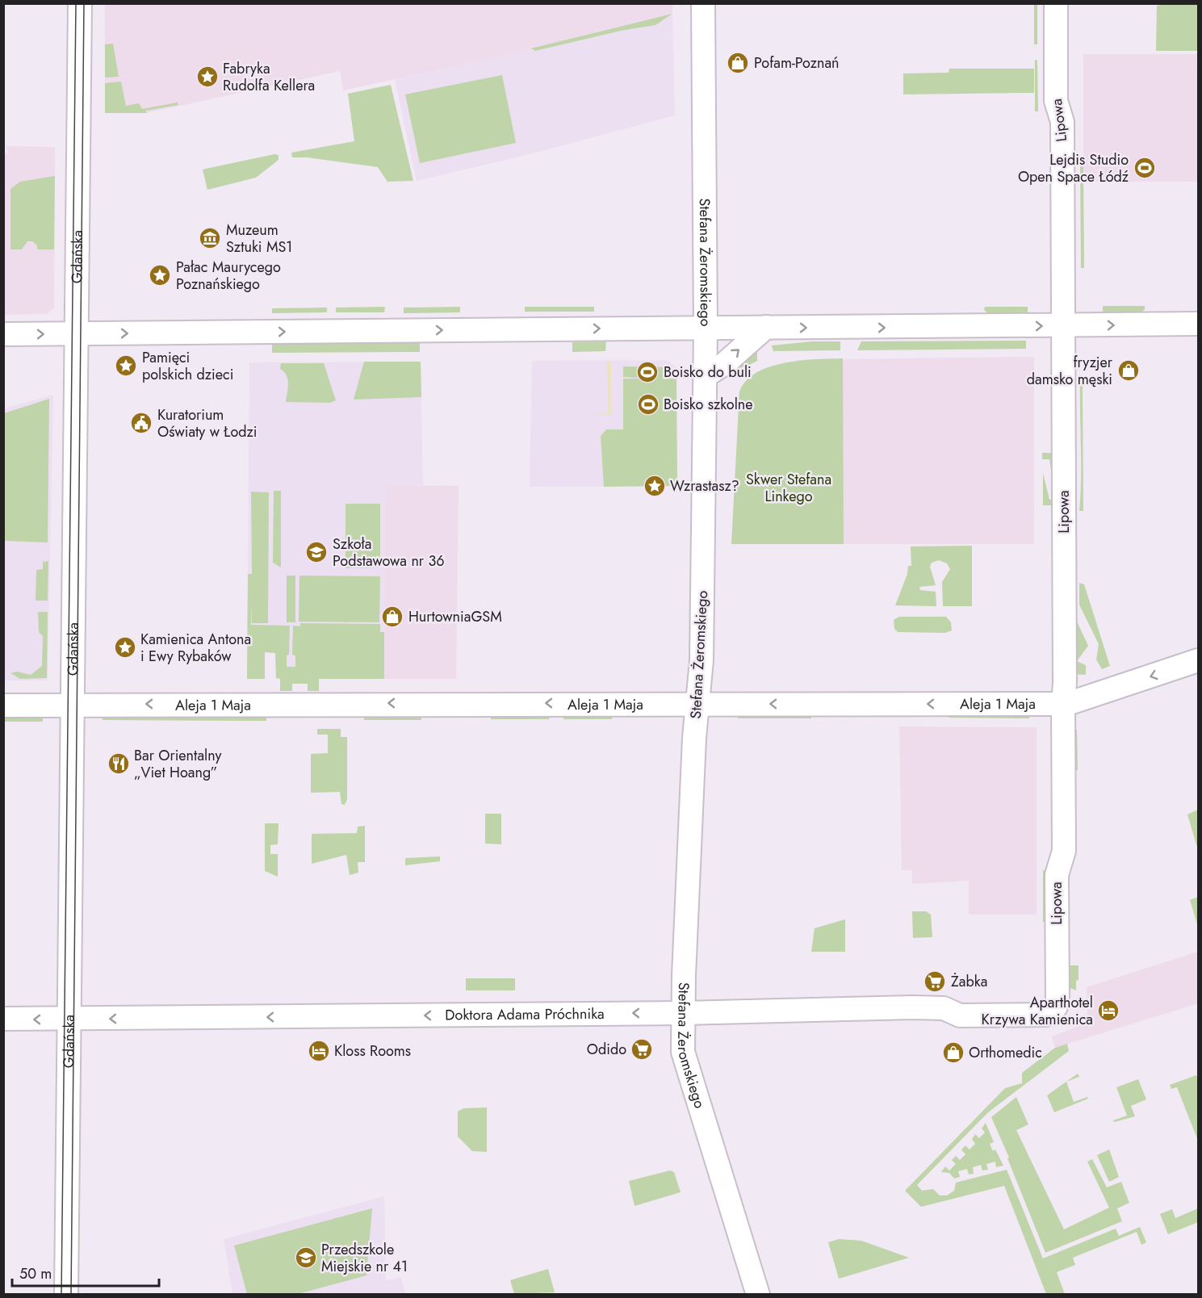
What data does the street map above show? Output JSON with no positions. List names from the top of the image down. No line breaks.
{"streets":{"street":["Lipowa","Gdańska","Stefana Żeromskiego","Aleja 1 Maja","Doktora Adama Próchnika"]},"crossings":[["Lipowa","Aleja 1 Maja"],["Lipowa","Doktora Adama Próchnika"],["Gdańska","Aleja 1 Maja"],["Gdańska","Doktora Adama Próchnika"],["Stefana Żeromskiego","Aleja 1 Maja"],["Stefana Żeromskiego","Doktora Adama Próchnika"]],"one_way":["Aleja 1 Maja","Doktora Adama Próchnika"],"parks":["Skwer Stefana Linkego"],"places":{"shop":["Pofam-Poznań","fryzjer damsko męski","HurtowniaGSM","Orthomedic"],"place":["Fabryka Rudolfa Kellera","Pałac Maurycego Poznańskiego","Pamięci polskich dzieci","Wzrastasz?","Kamienica Antona i Ewy Rybaków"],"sports":["Lejdis Studio Open Space Łódź","Boisko do buli","Boisko szkolne"],"museum":["Muzeum Sztuki MS1"],"public building":["Kuratorium Oświaty w Łodzi"],"school or university":["Szkoła Podstawowa nr 36","Przedszkole Miejskie nr 41"],"restaurant":["Bar Orientalny „Viet Hoang”"],"supermarket":["Żabka","Odido"],"hotel":["Aparthotel Krzywa Kamienica","Kloss Rooms"]},"scale_bar":"50 m"}
